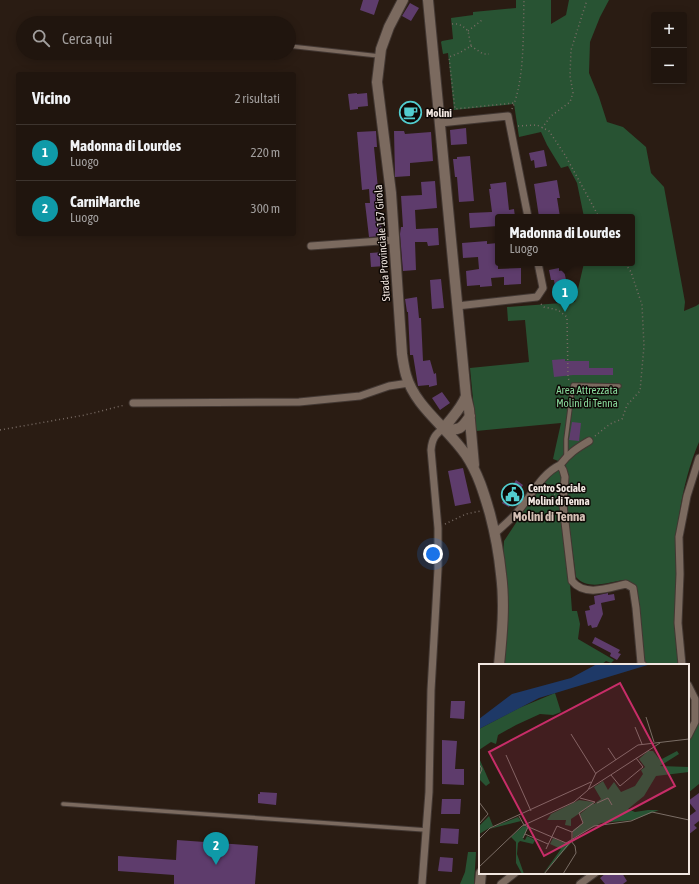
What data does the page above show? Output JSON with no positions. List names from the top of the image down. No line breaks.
{"streets":{"main road":["Strada Provinciale 157 Girola"]},"districts":["Molini di Tenna"],"parks":["Area Attrezzata Molini di Tenna"],"places":{"cafe":["Molini"],"public building":["Centro Sociale Molini di Tenna"]},"page":{"map_buttons":["+","−"],"search":"Cerca qui","heading":["Vicino","2 risultati"],"list":[{"mark":"1","name":"Madonna di Lourdes","note":"Luogo","value":"220 m"},{"mark":"2","name":"CarniMarche","note":"Luogo","value":"300 m"}],"popup":["Madonna di Lourdes","Luogo"],"pins":["1","2"]}}
